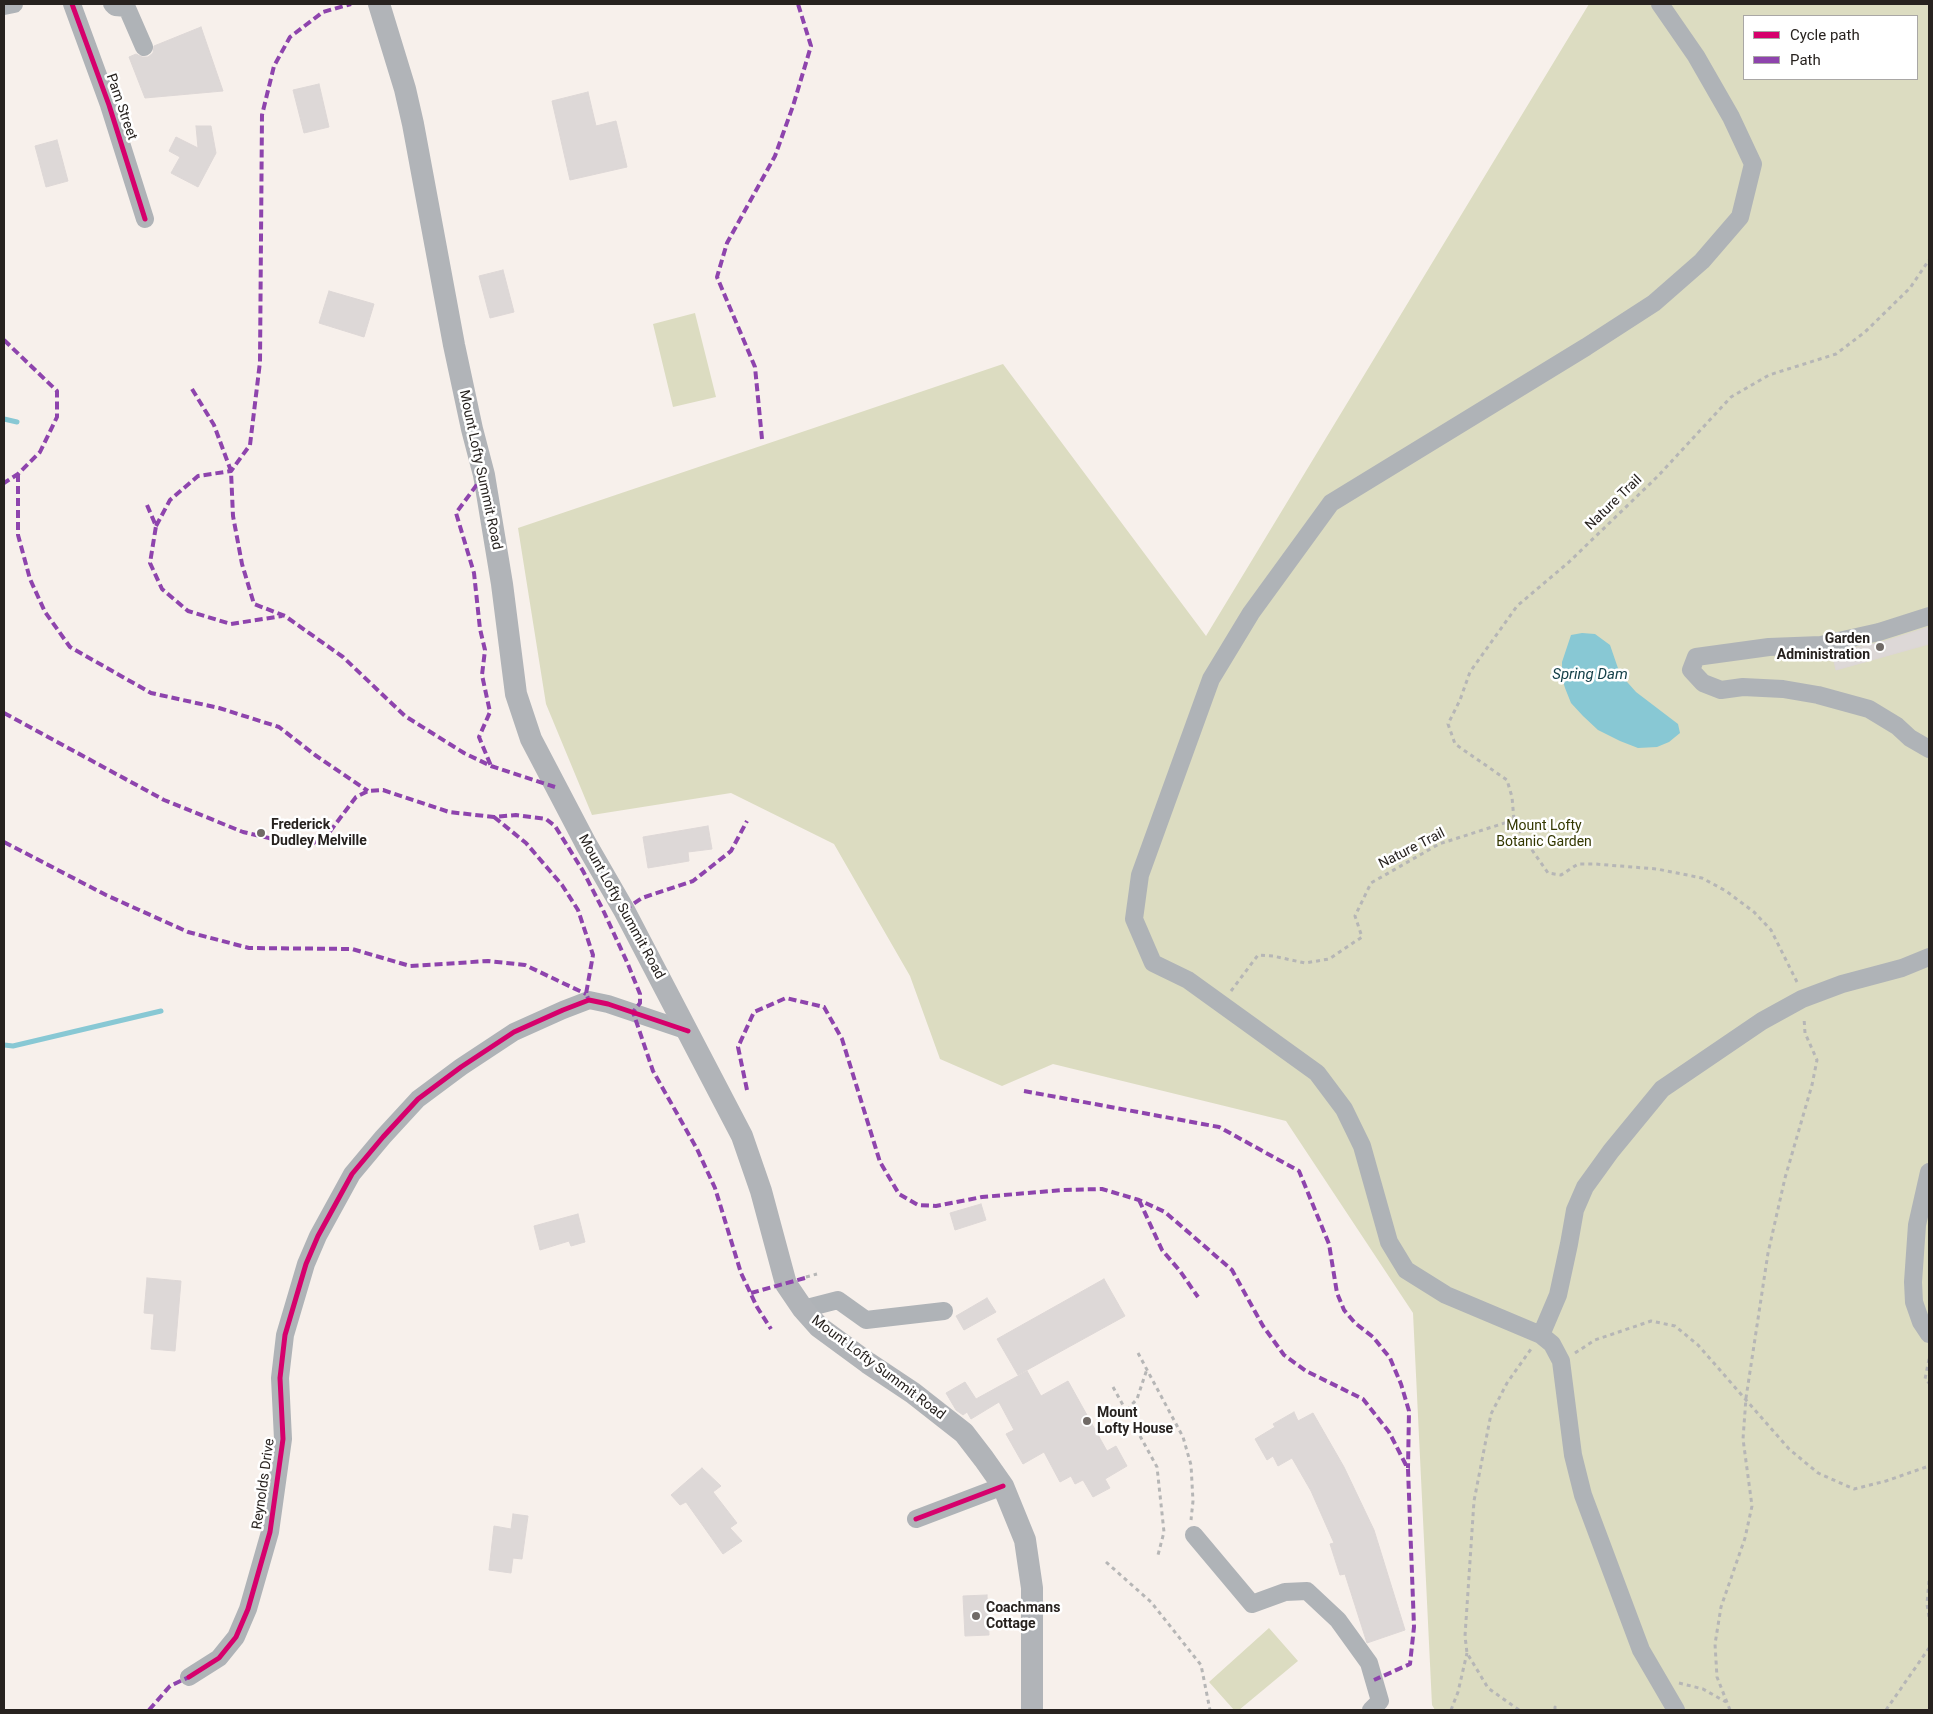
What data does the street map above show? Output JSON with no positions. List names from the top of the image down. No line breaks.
{"streets":{"main road":["Mount Lofty Summit Road"],"street":["Pam Street","Reynolds Drive"],"path":["Nature Trail"]},"crossings":[["Mount Lofty Summit Road","Reynolds Drive"]],"water":["Spring Dam"],"parks":["Mount Lofty Botanic Garden"],"places":["Garden Administration","Frederick Dudley Melville","Mount Lofty House","Coachmans Cottage"],"legend":["Cycle path","Path"]}
